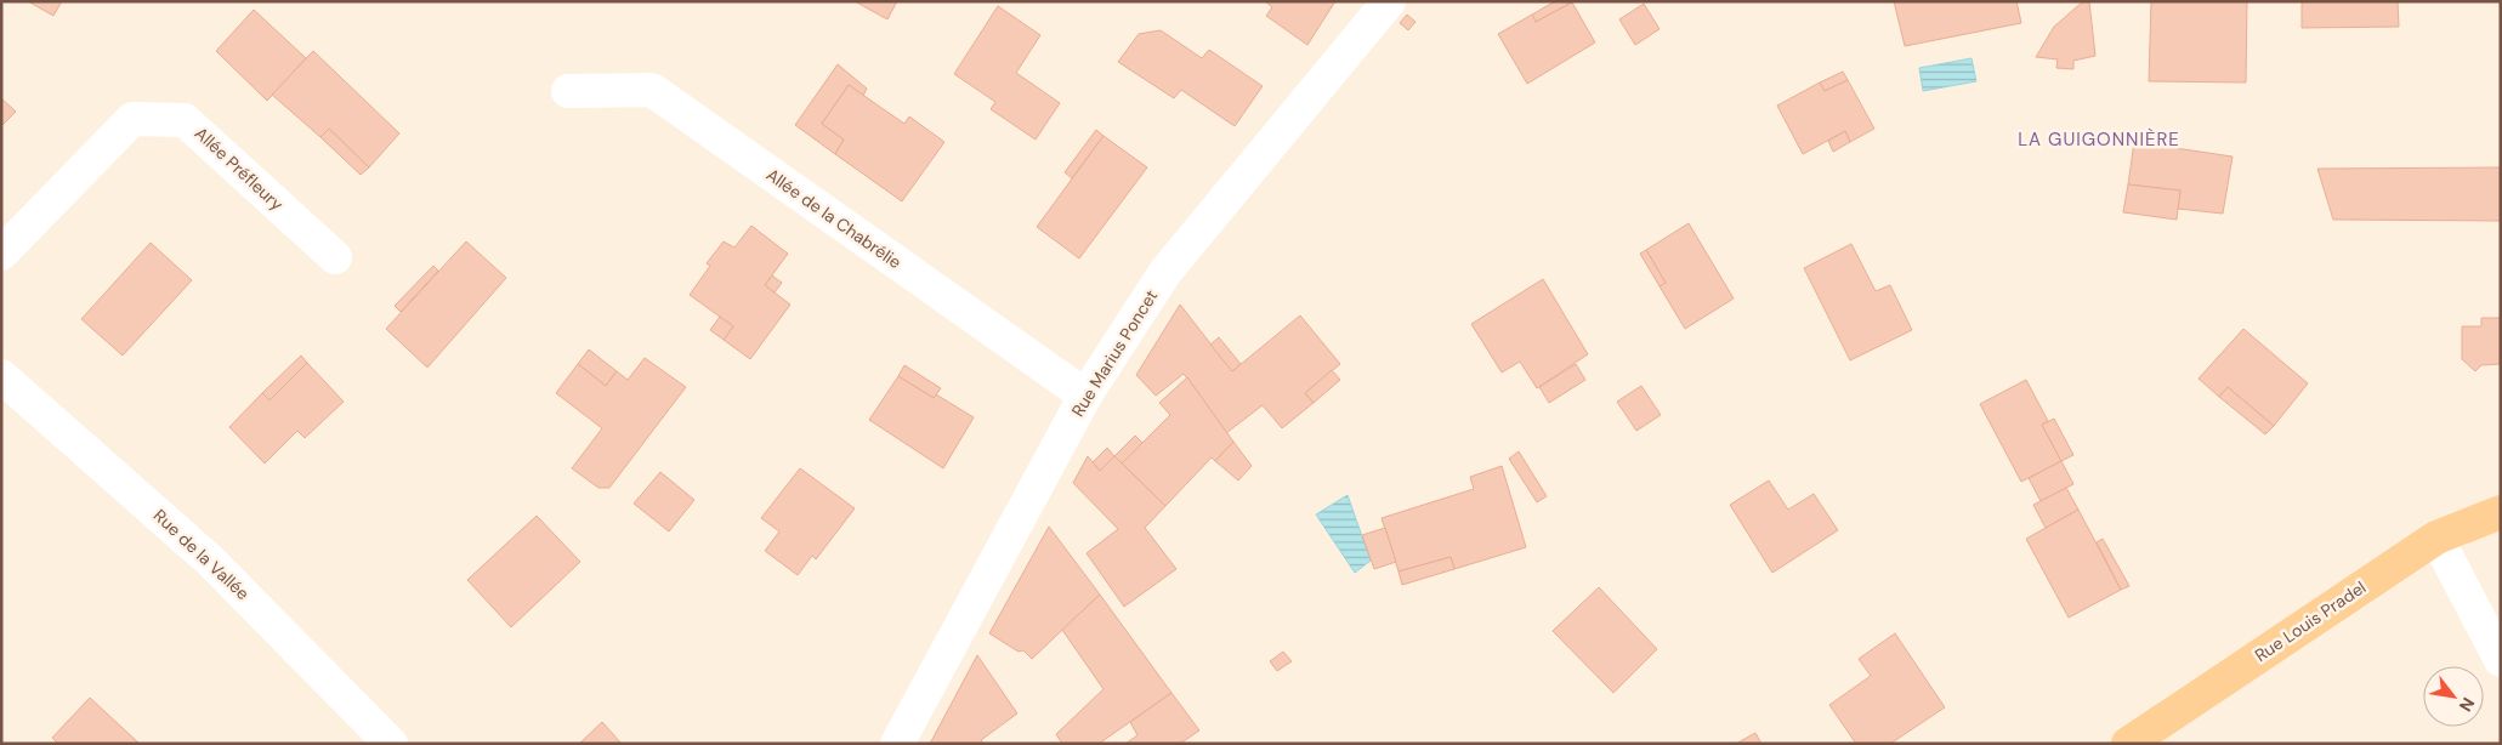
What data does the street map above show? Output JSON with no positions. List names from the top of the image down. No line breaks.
{"streets":{"main road":["Rue Louis Pradel"],"street":["Allée Préfleury","Allée de la Chabrélie","Rue Marius Poncet","Rue de la Vallée"]},"crossings":[["Allée de la Chabrélie","Rue Marius Poncet"]],"districts":["LA GUIGONNIÈRE"],"north":"bottom right"}
